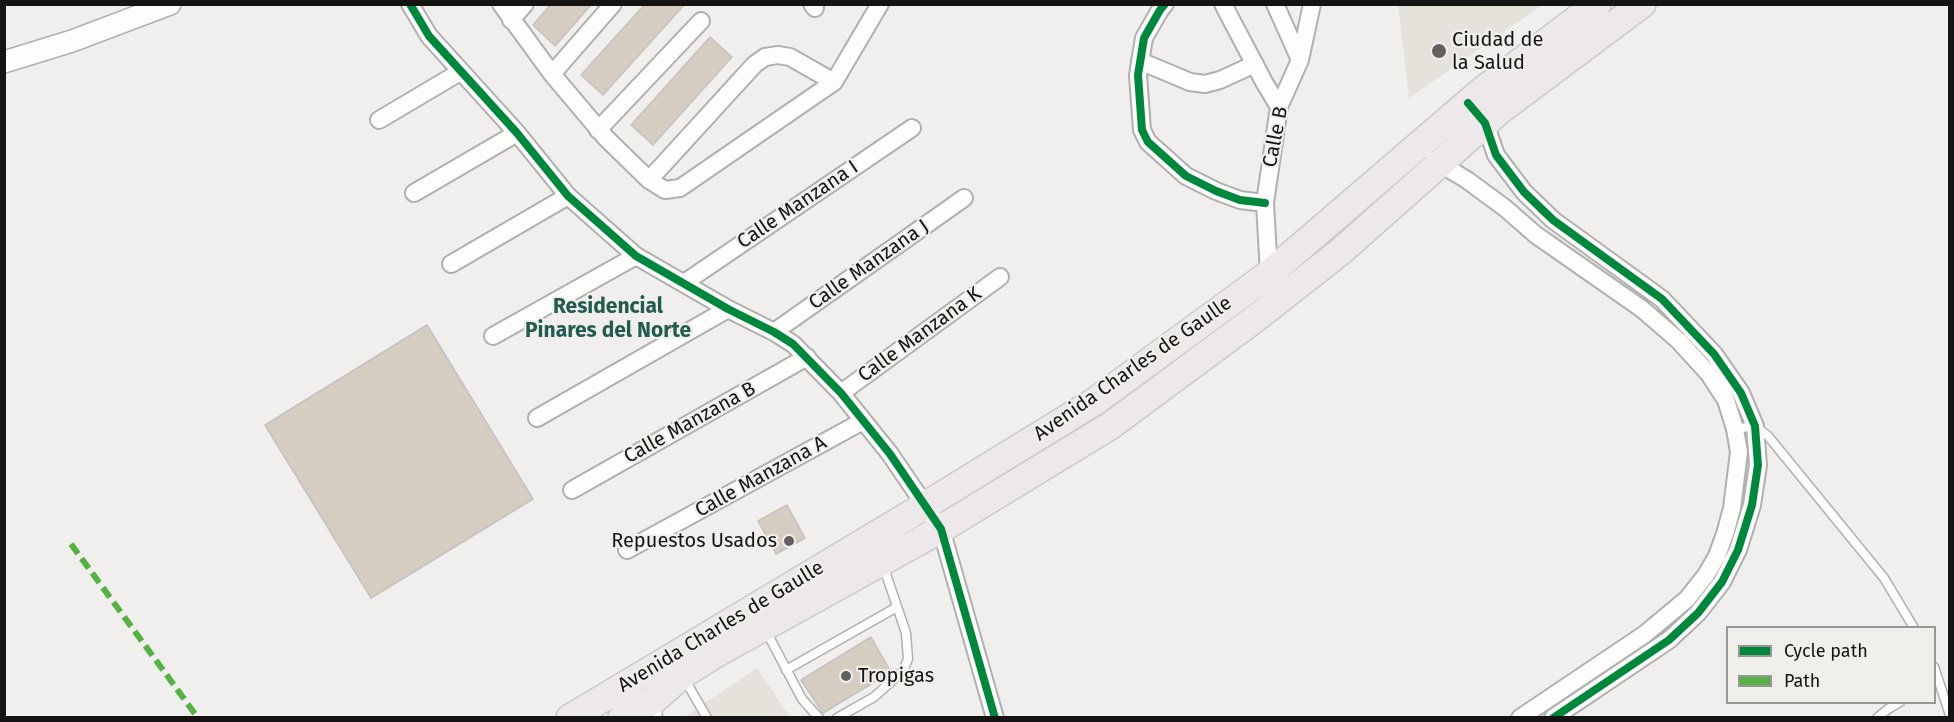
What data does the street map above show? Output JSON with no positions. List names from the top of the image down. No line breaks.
{"streets":{"main road":["Avenida Charles de Gaulle"],"street":["Calle B","Calle Manzana I","Calle Manzana J","Calle Manzana K","Calle Manzana B","Calle Manzana A"]},"crossings":[["Calle B","Avenida Charles de Gaulle"]],"districts":["Residencial Pinares del Norte"],"places":["Ciudad de la Salud","Repuestos Usados","Tropigas"],"legend":["Cycle path","Path"]}
